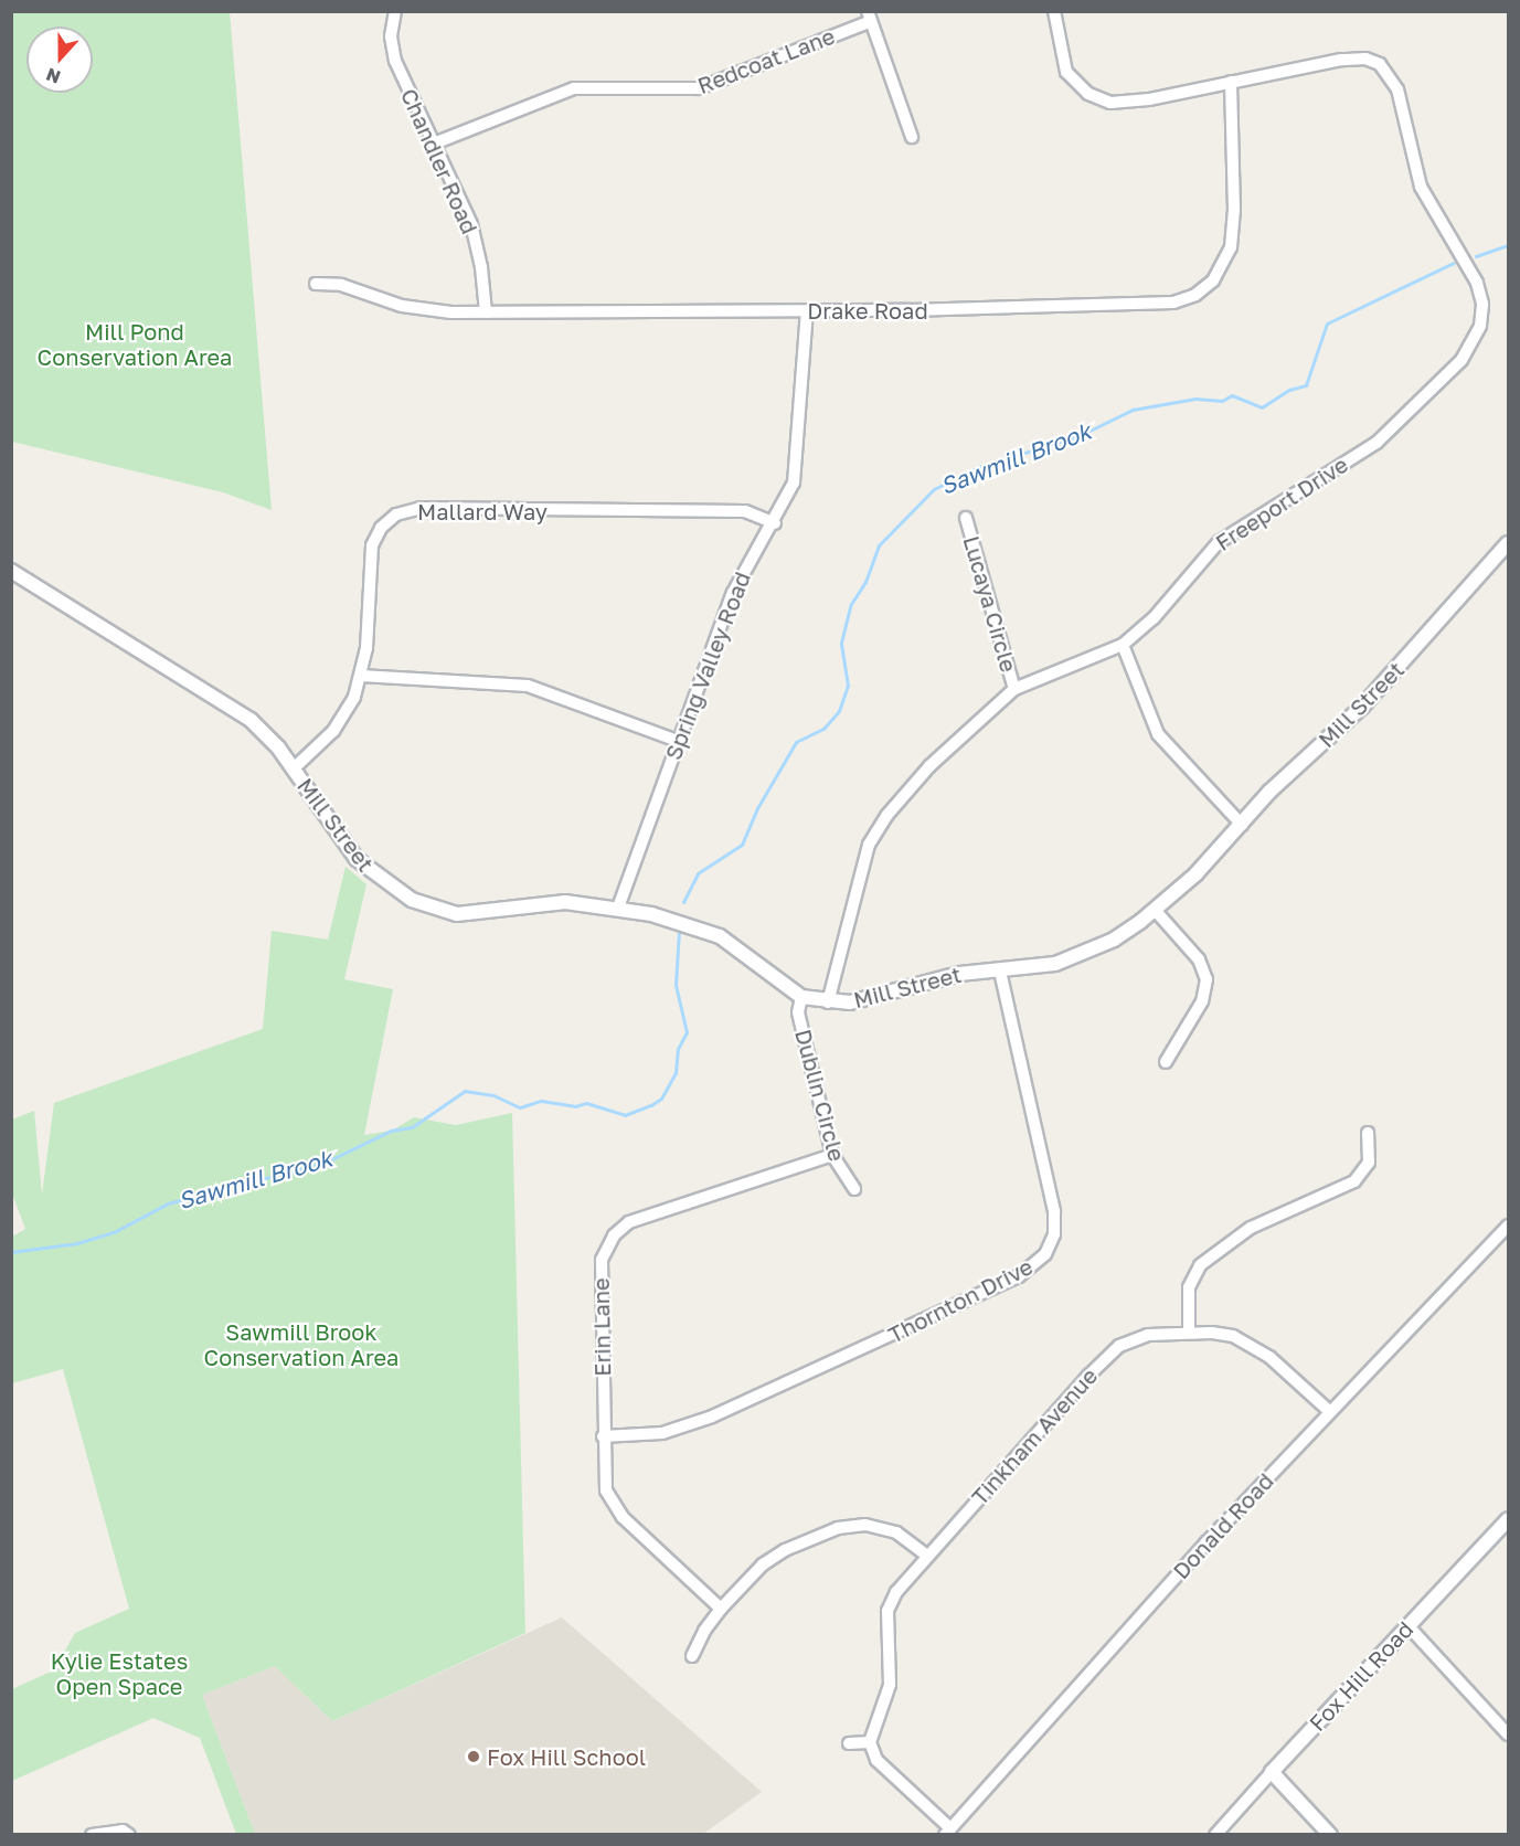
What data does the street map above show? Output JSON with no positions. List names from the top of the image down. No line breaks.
{"streets":{"street":["Redcoat Lane","Chandler Road","Drake Road","Freeport Drive","Mallard Way","Lucaya Circle","Spring Valley Road","Mill Street","Dublin Circle","Thornton Drive","Erin Lane","Tinkham Avenue","Donald Road","Fox Hill Road"]},"crossings":[["Redcoat Lane","Chandler Road"],["Chandler Road","Drake Road"],["Drake Road","Freeport Drive"],["Drake Road","Spring Valley Road"],["Freeport Drive","Lucaya Circle"],["Freeport Drive","Mill Street"],["Mallard Way","Spring Valley Road"],["Mallard Way","Mill Street"],["Spring Valley Road","Mill Street"],["Mill Street","Dublin Circle"],["Mill Street","Thornton Drive"],["Dublin Circle","Erin Lane"],["Thornton Drive","Erin Lane"],["Tinkham Avenue","Donald Road"]],"water":["Sawmill Brook"],"parks":["Mill Pond Conservation Area","Sawmill Brook Conservation Area","Kylie Estates Open Space"],"places":["Fox Hill School"],"north":"bottom"}
